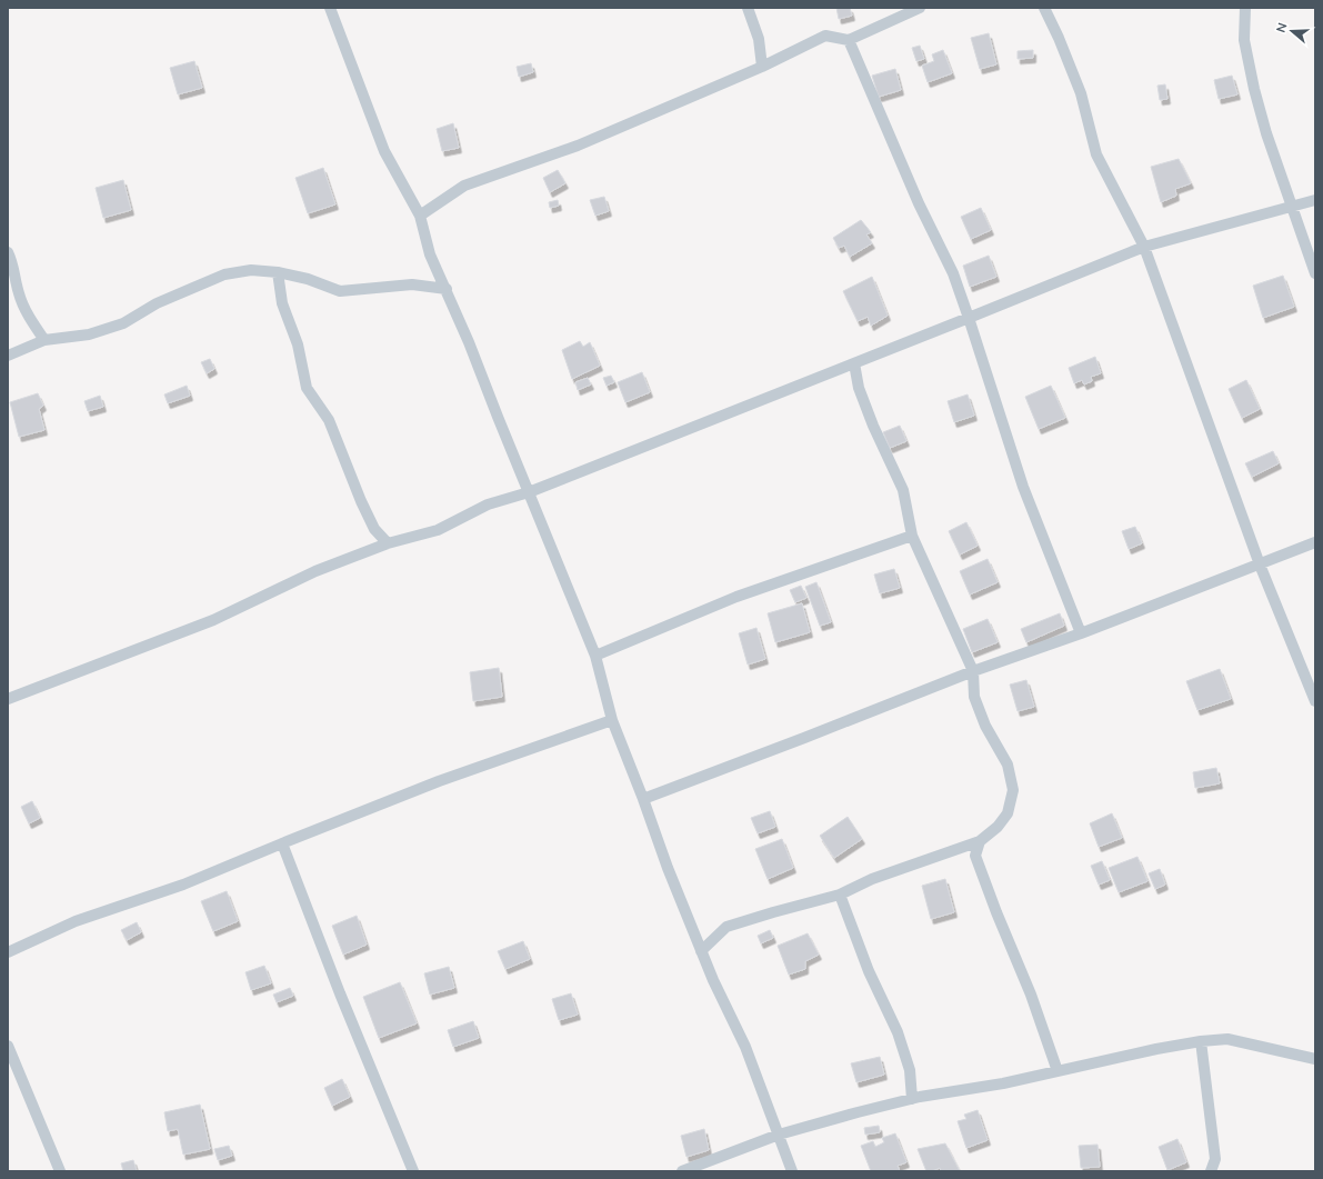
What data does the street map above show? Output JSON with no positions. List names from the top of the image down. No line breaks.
{"north":"left"}
